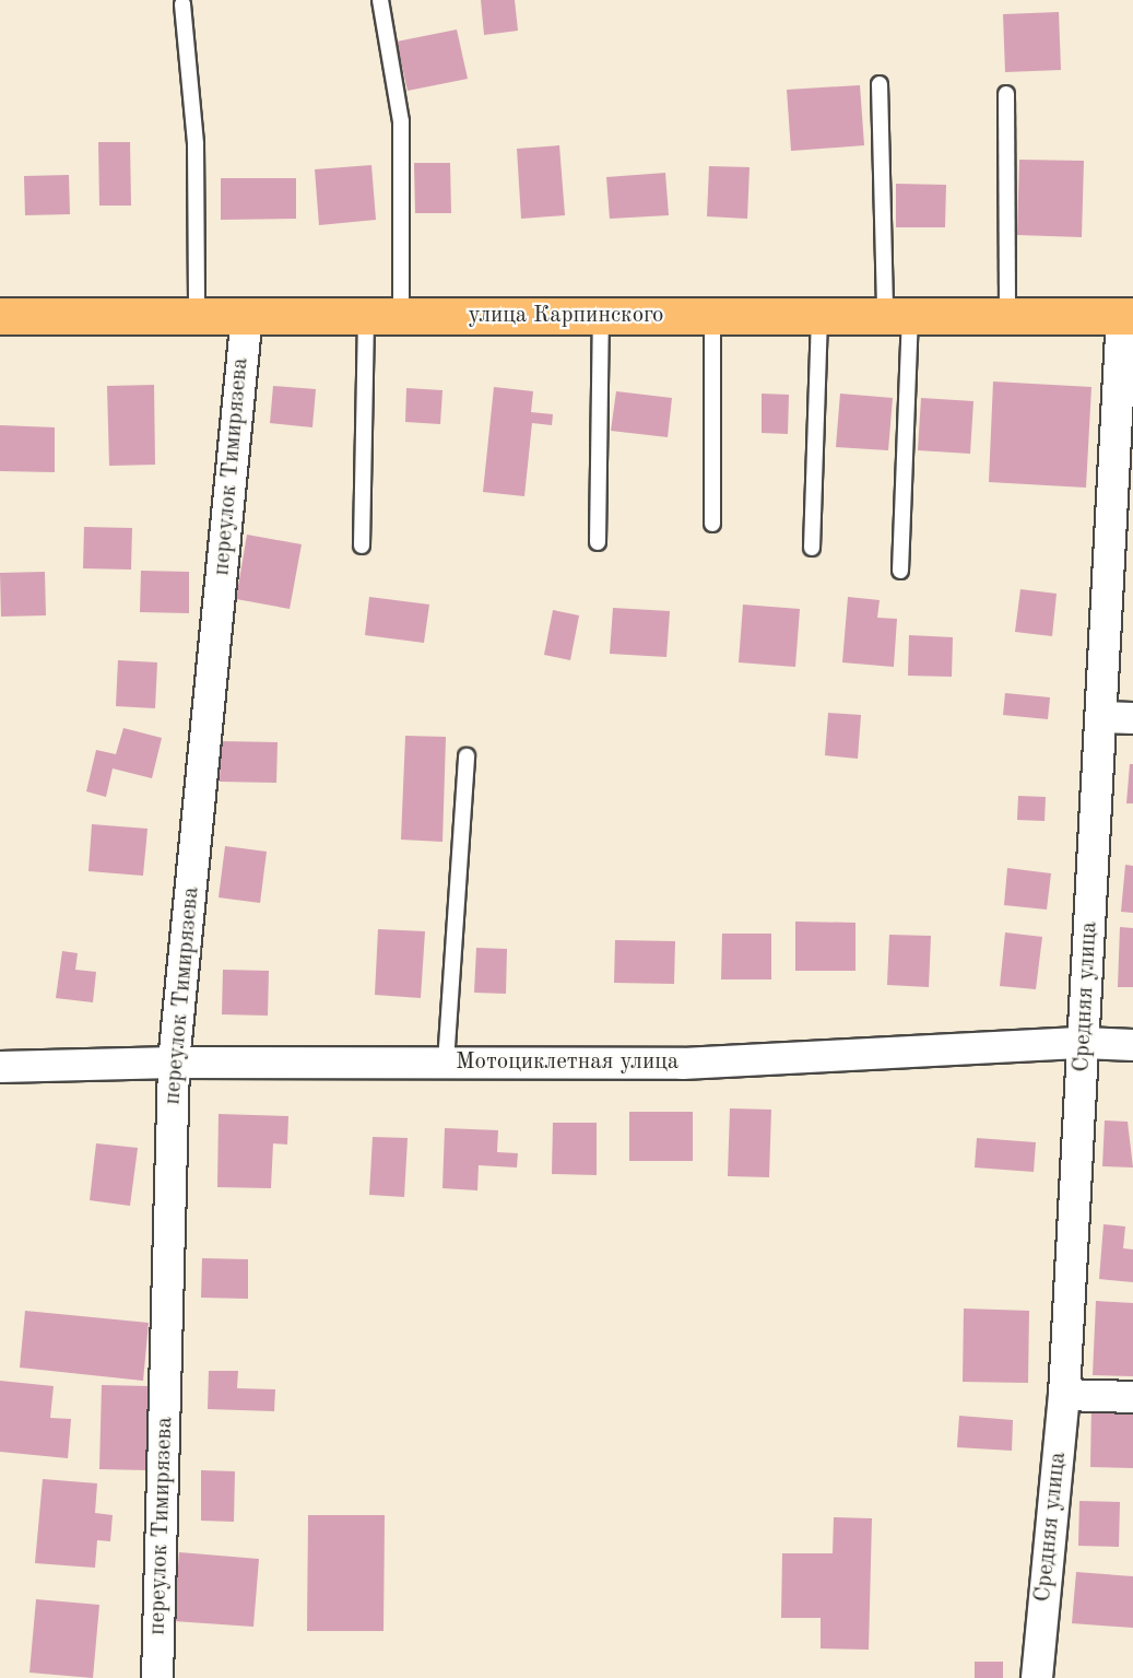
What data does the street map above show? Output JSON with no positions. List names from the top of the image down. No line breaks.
{"streets":{"main road":["улица Карпинского"],"street":["переулок Тимирязева","Средняя улица","Мотоциклетная улица"]},"crossings":[["улица Карпинского","переулок Тимирязева"],["улица Карпинского","Средняя улица"],["переулок Тимирязева","Мотоциклетная улица"],["Средняя улица","Мотоциклетная улица"]]}
